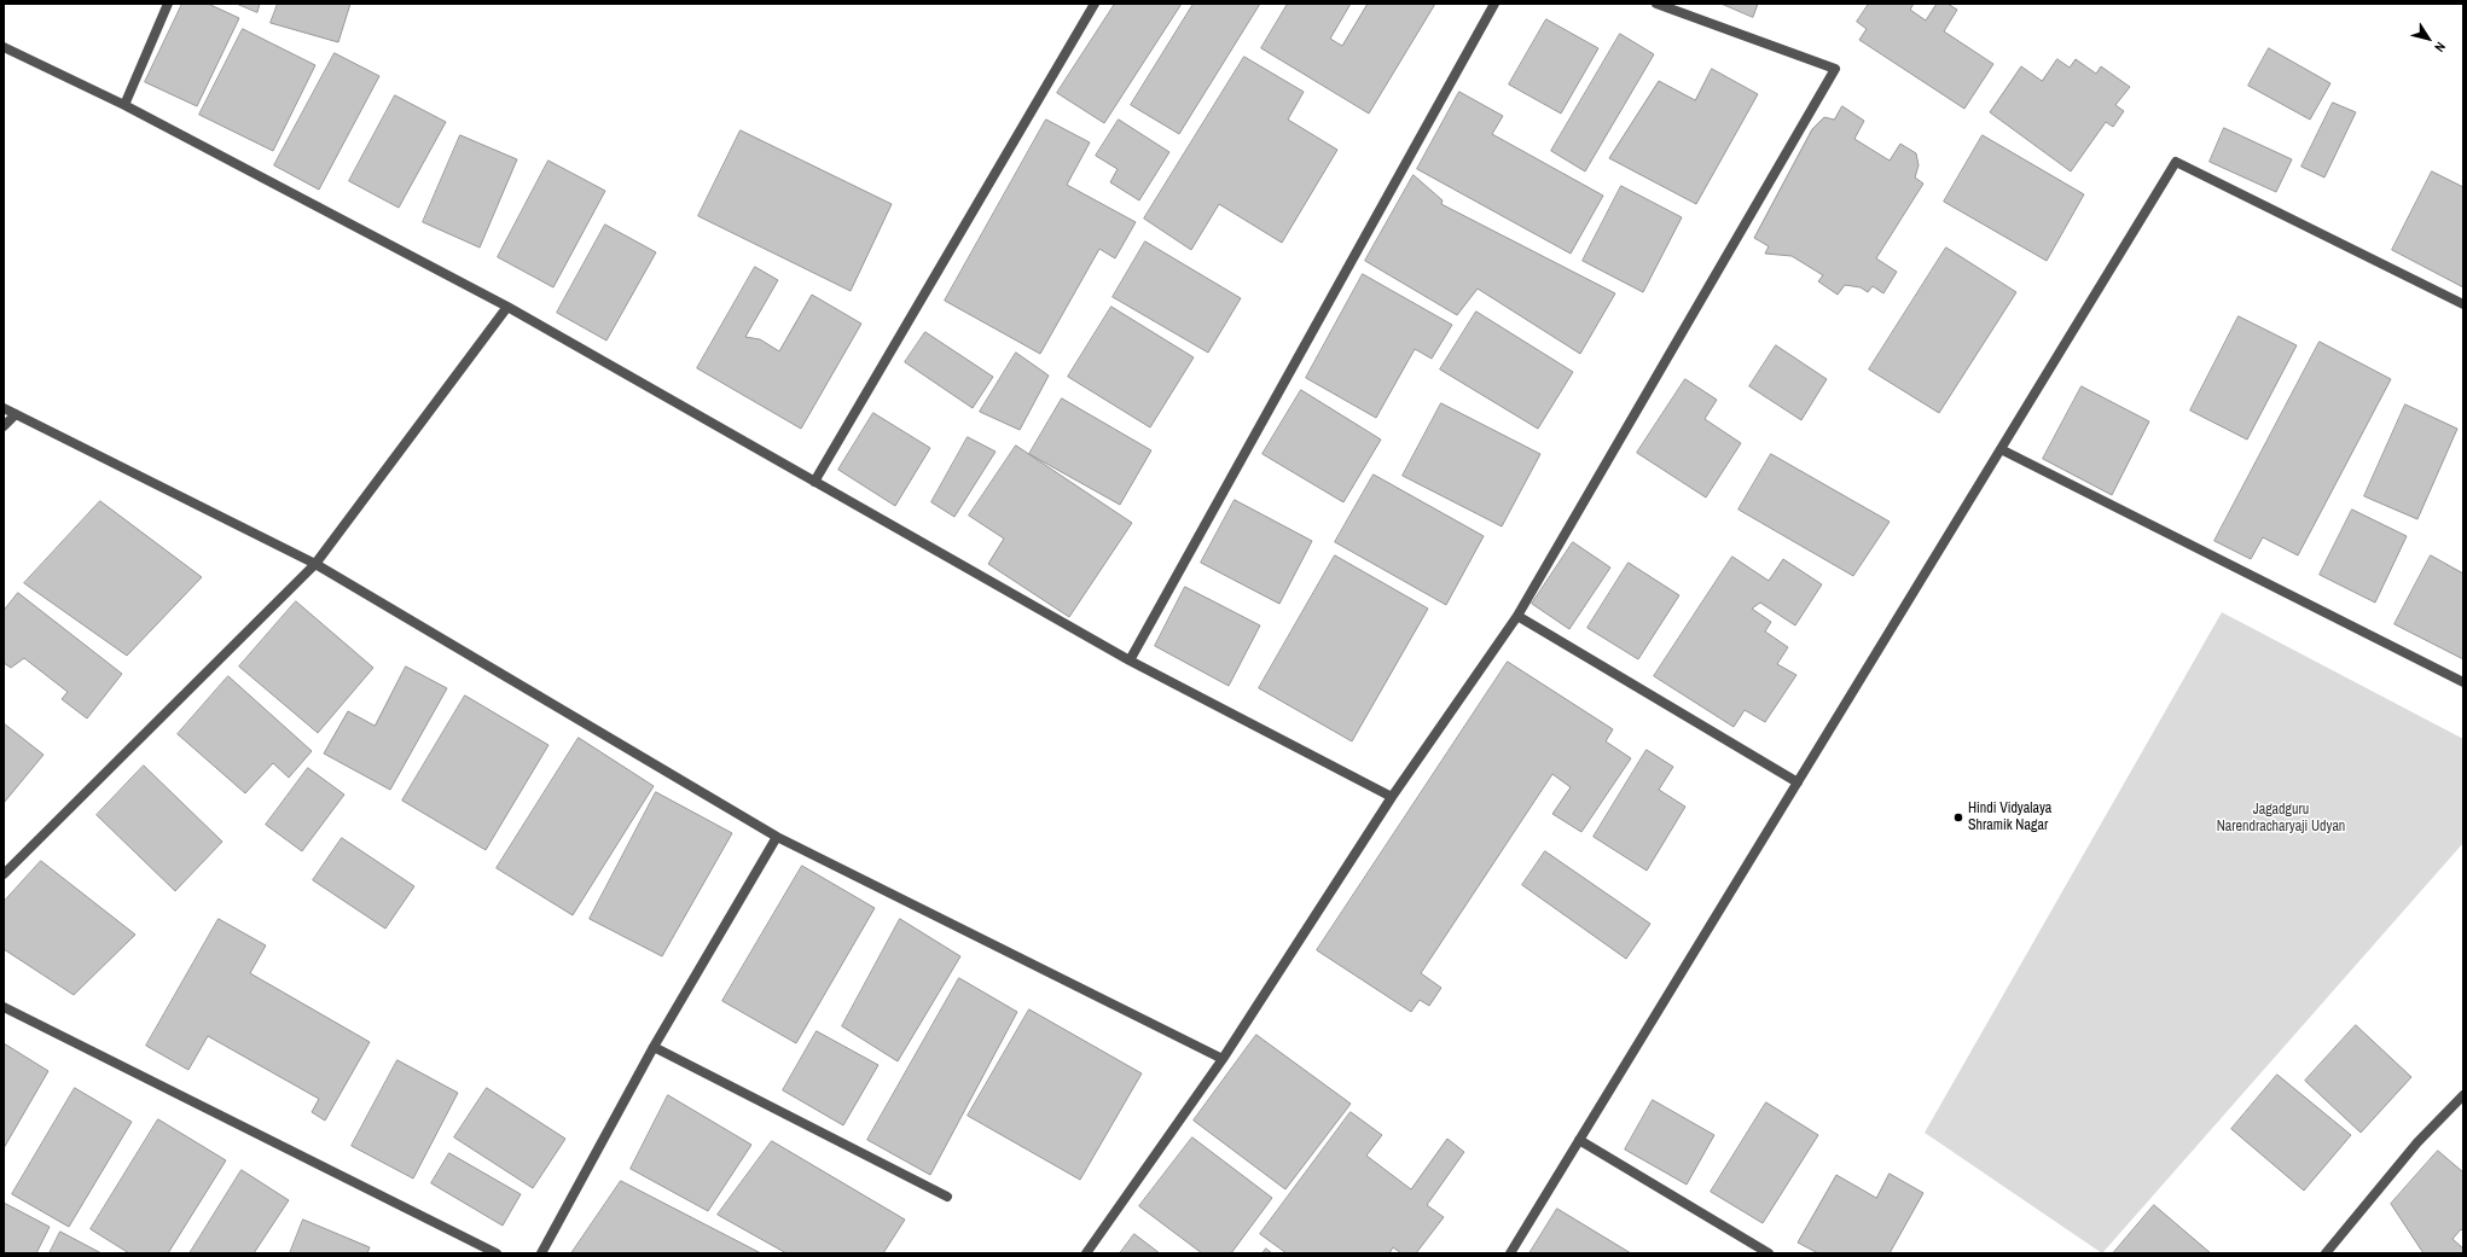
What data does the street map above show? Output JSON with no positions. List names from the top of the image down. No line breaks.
{"parks":["Jagadguru Narendracharyaji Udyan"],"places":["Hindi Vidyalaya Shramik Nagar"],"north":"bottom right"}
